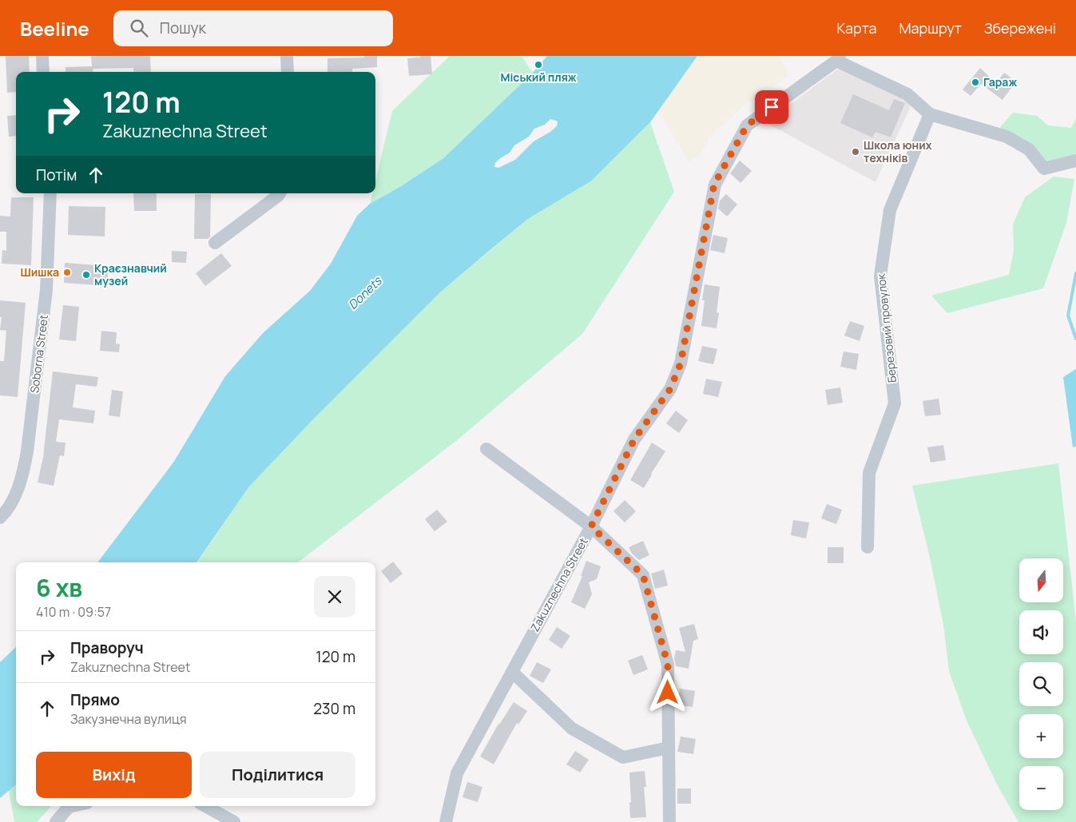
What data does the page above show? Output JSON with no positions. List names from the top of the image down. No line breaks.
{"streets":{"street":["Березовий провулок","Soborna Street","Zakuznechna Street"]},"water":["Donets"],"places":["Міський пляж","Гараж","Школа юних техніків","Шишка","Краєзнавчий музей"],"north":"bottom","page":{"header":"Beeline","search":"Пошук","nav":["Карта","Маршрут","Збережені"],"turn":["120 m","Zakuznechna Street"],"then":"Потім","map_buttons":["+","−"],"heading":["6 хв","410 m · 09:57"],"list":[{"name":"Праворуч","note":"Zakuznechna Street","value":"120 m"},{"name":"Прямо","note":"Закузнечна вулиця","value":"230 m"}],"buttons":["Вихід","Поділитися"]}}
